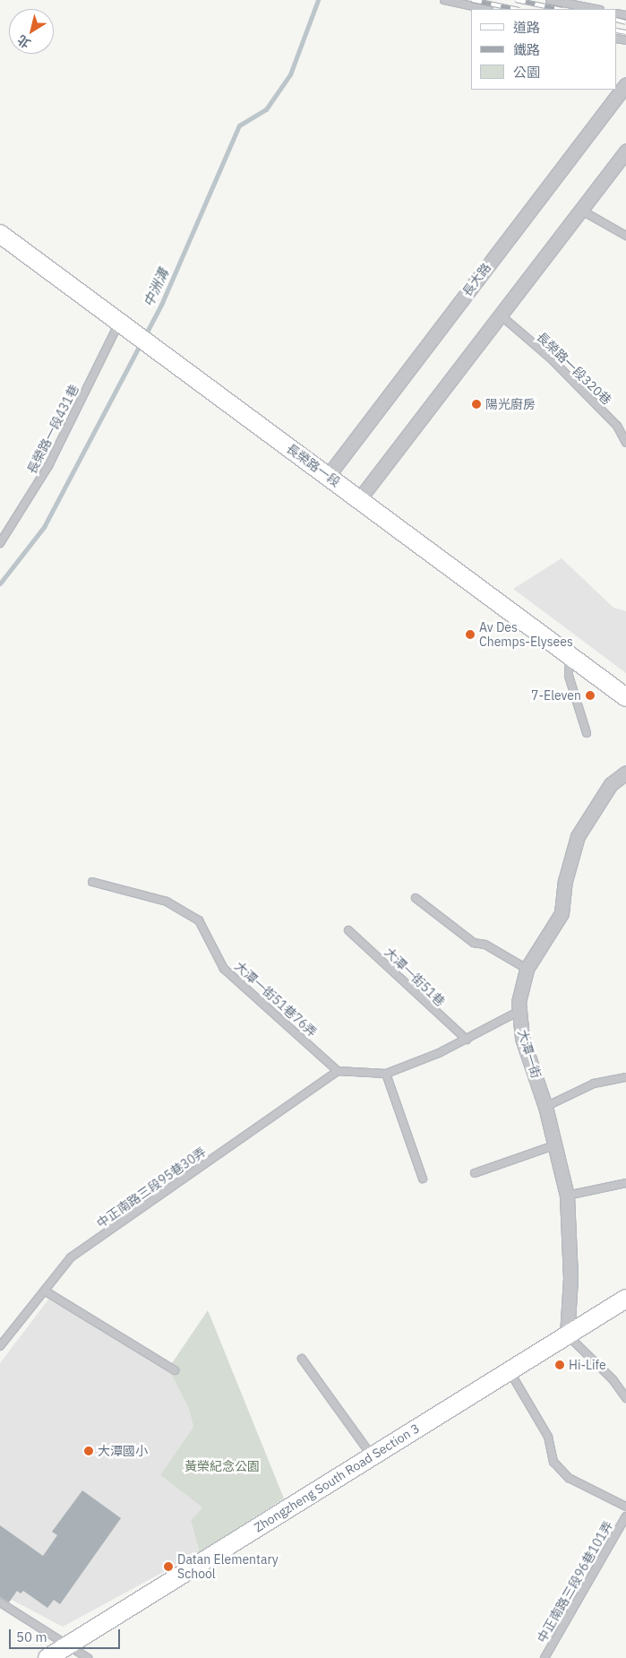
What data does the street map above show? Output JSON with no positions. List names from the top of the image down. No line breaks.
{"streets":{"street":["長大路","長榮路一段","大潭一街","Zhongzheng South Road Section 3"],"lane":["長榮路一段320巷","長榮路一段431巷","大潭一街51巷","大潭一街51巷76弄","中正南路三段95巷30弄","中正南路三段96巷101弄"]},"crossings":[["長大路","長榮路一段"],["長榮路一段431巷","長榮路一段"],["大潭一街51巷76弄","中正南路三段95巷30弄"],["大潭一街","Zhongzheng South Road Section 3"]],"water":["中洲溝"],"parks":["黃榮紀念公園"],"places":["陽光廚房","Av Des Chemps-Elysees","7-Eleven","Hi-Life","大潭國小","Datan Elementary School"],"legend":["道路","鐵路","公園"],"scale_bar":"50 m","north":"bottom left"}
